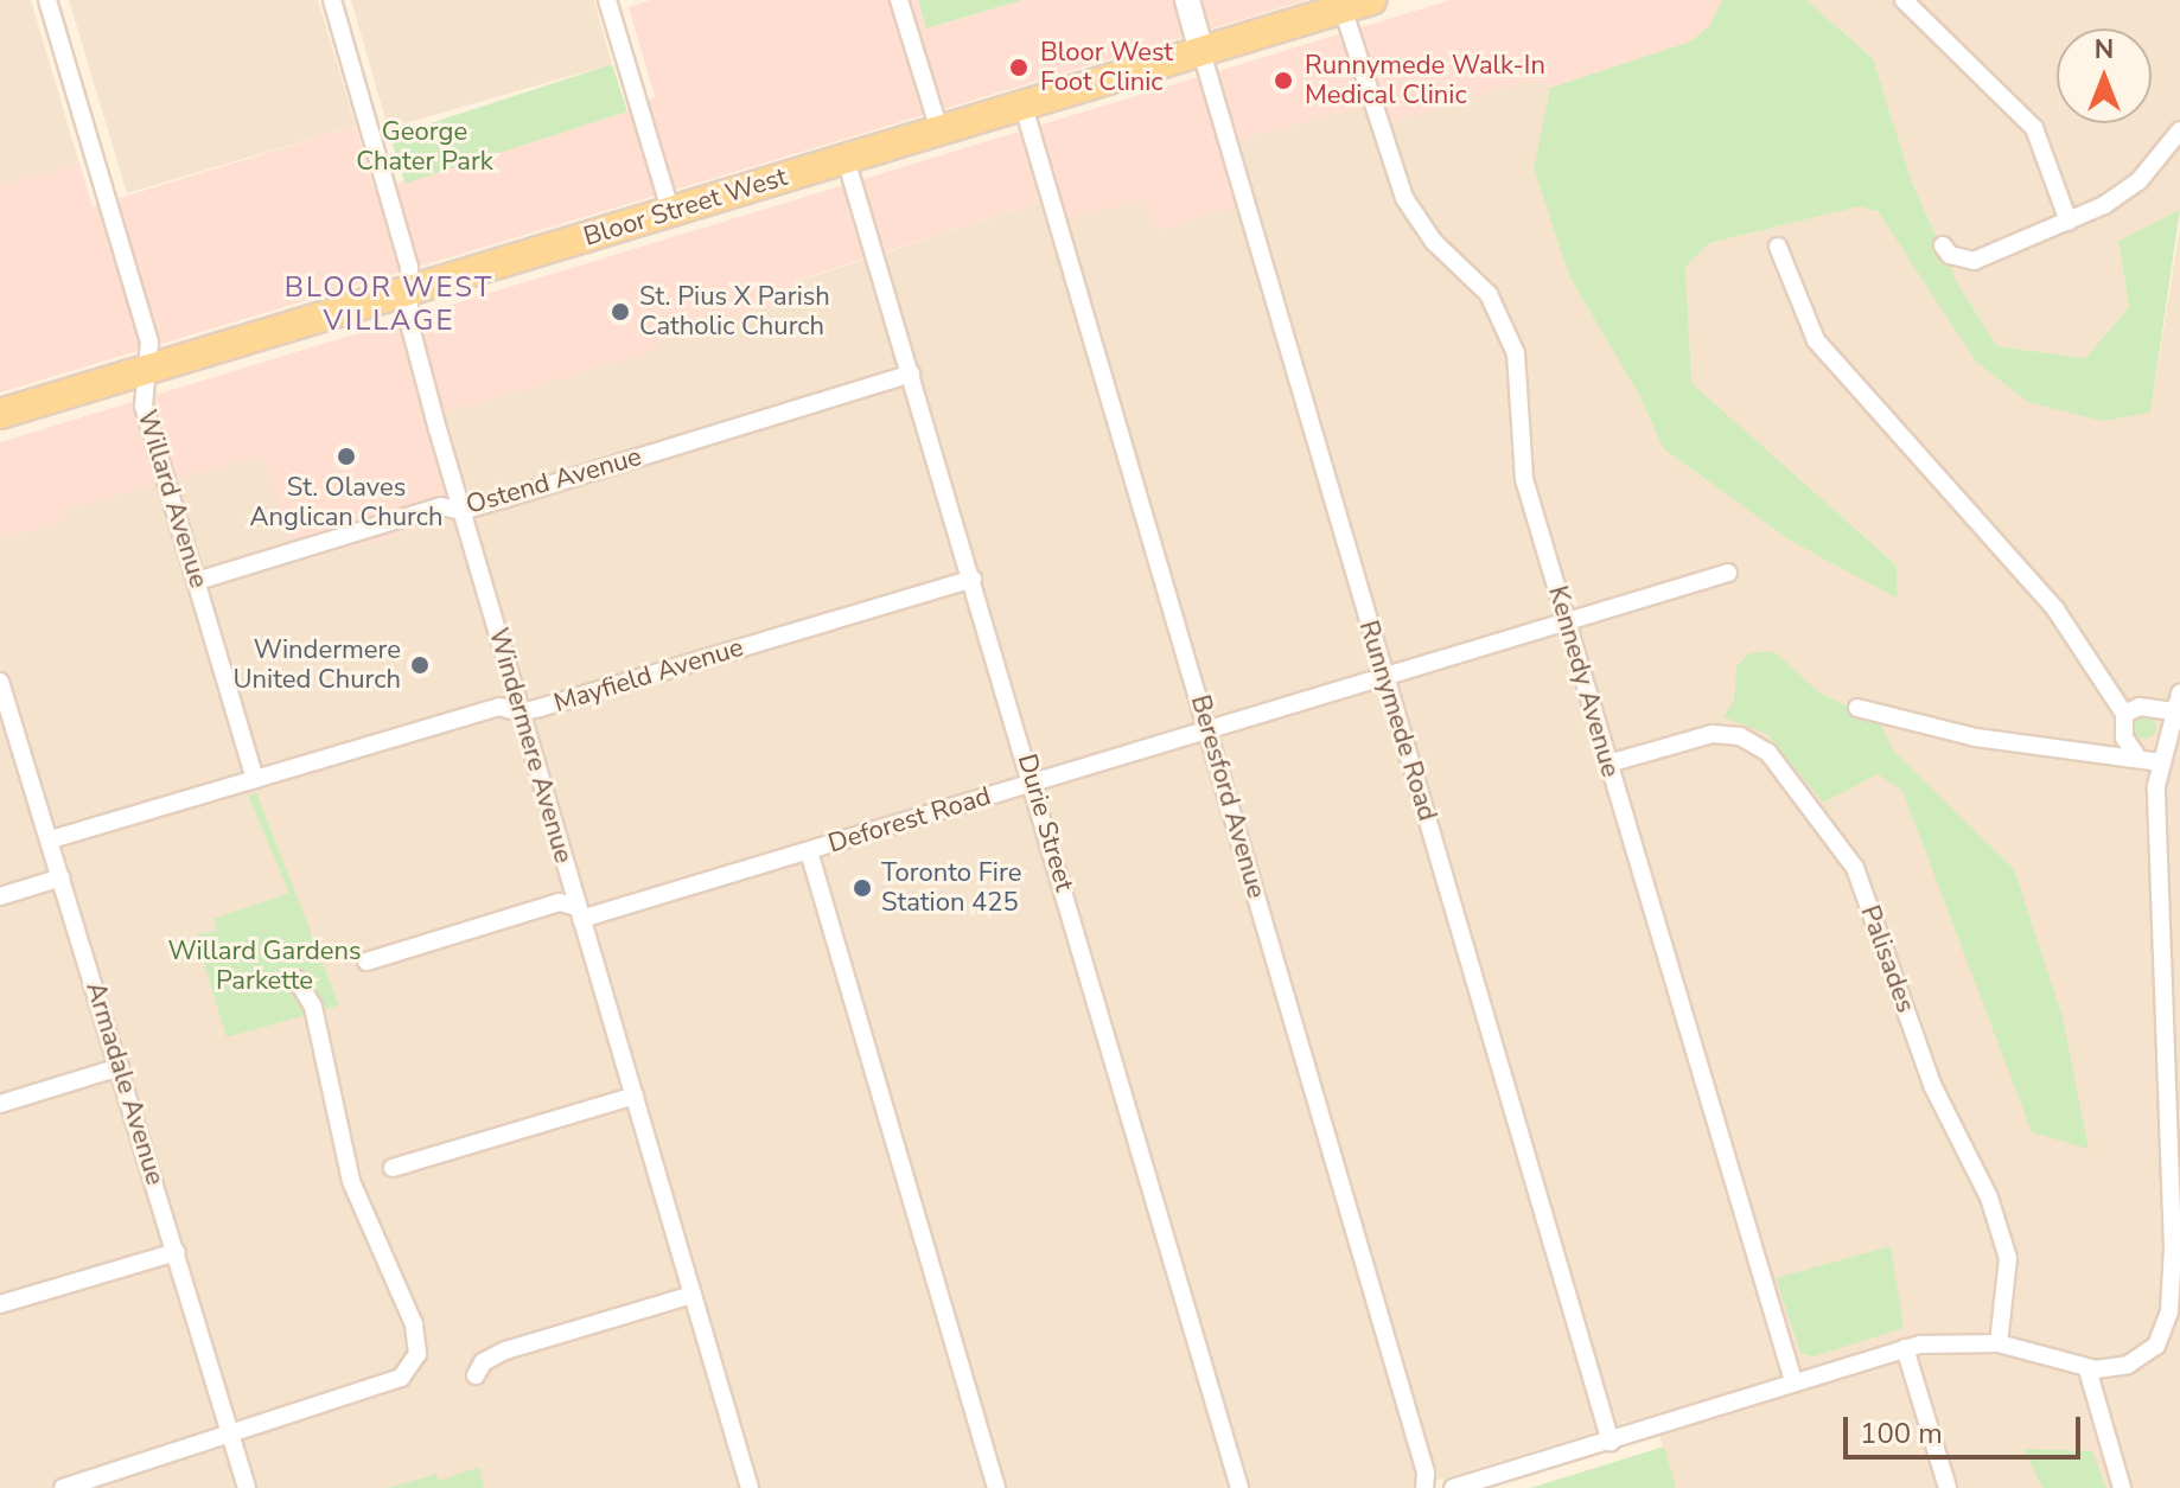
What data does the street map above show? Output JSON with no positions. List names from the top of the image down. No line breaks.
{"streets":{"main road":["Bloor Street West"],"street":["Ostend Avenue","Willard Avenue","Mayfield Avenue","Kennedy Avenue","Runnymede Road","Windermere Avenue","Beresford Avenue","Deforest Road","Durie Street","Palisades","Armadale Avenue"]},"crossings":[["Bloor Street West","Willard Avenue"],["Bloor Street West","Kennedy Avenue"],["Bloor Street West","Runnymede Road"],["Bloor Street West","Windermere Avenue"],["Bloor Street West","Beresford Avenue"],["Bloor Street West","Durie Street"],["Ostend Avenue","Willard Avenue"],["Ostend Avenue","Windermere Avenue"],["Ostend Avenue","Durie Street"],["Willard Avenue","Mayfield Avenue"],["Mayfield Avenue","Windermere Avenue"],["Mayfield Avenue","Durie Street"],["Mayfield Avenue","Armadale Avenue"],["Kennedy Avenue","Deforest Road"],["Kennedy Avenue","Palisades"],["Runnymede Road","Deforest Road"],["Windermere Avenue","Deforest Road"],["Beresford Avenue","Deforest Road"],["Deforest Road","Durie Street"]],"districts":["BLOOR WEST VILLAGE"],"parks":["George Chater Park","Willard Gardens Parkette"],"places":["Bloor West Foot Clinic","Runnymede Walk-In Medical Clinic","St. Pius X Parish Catholic Church","St. Olaves Anglican Church","Windermere United Church","Toronto Fire Station 425"],"scale_bar":"100 m","north":"top"}
